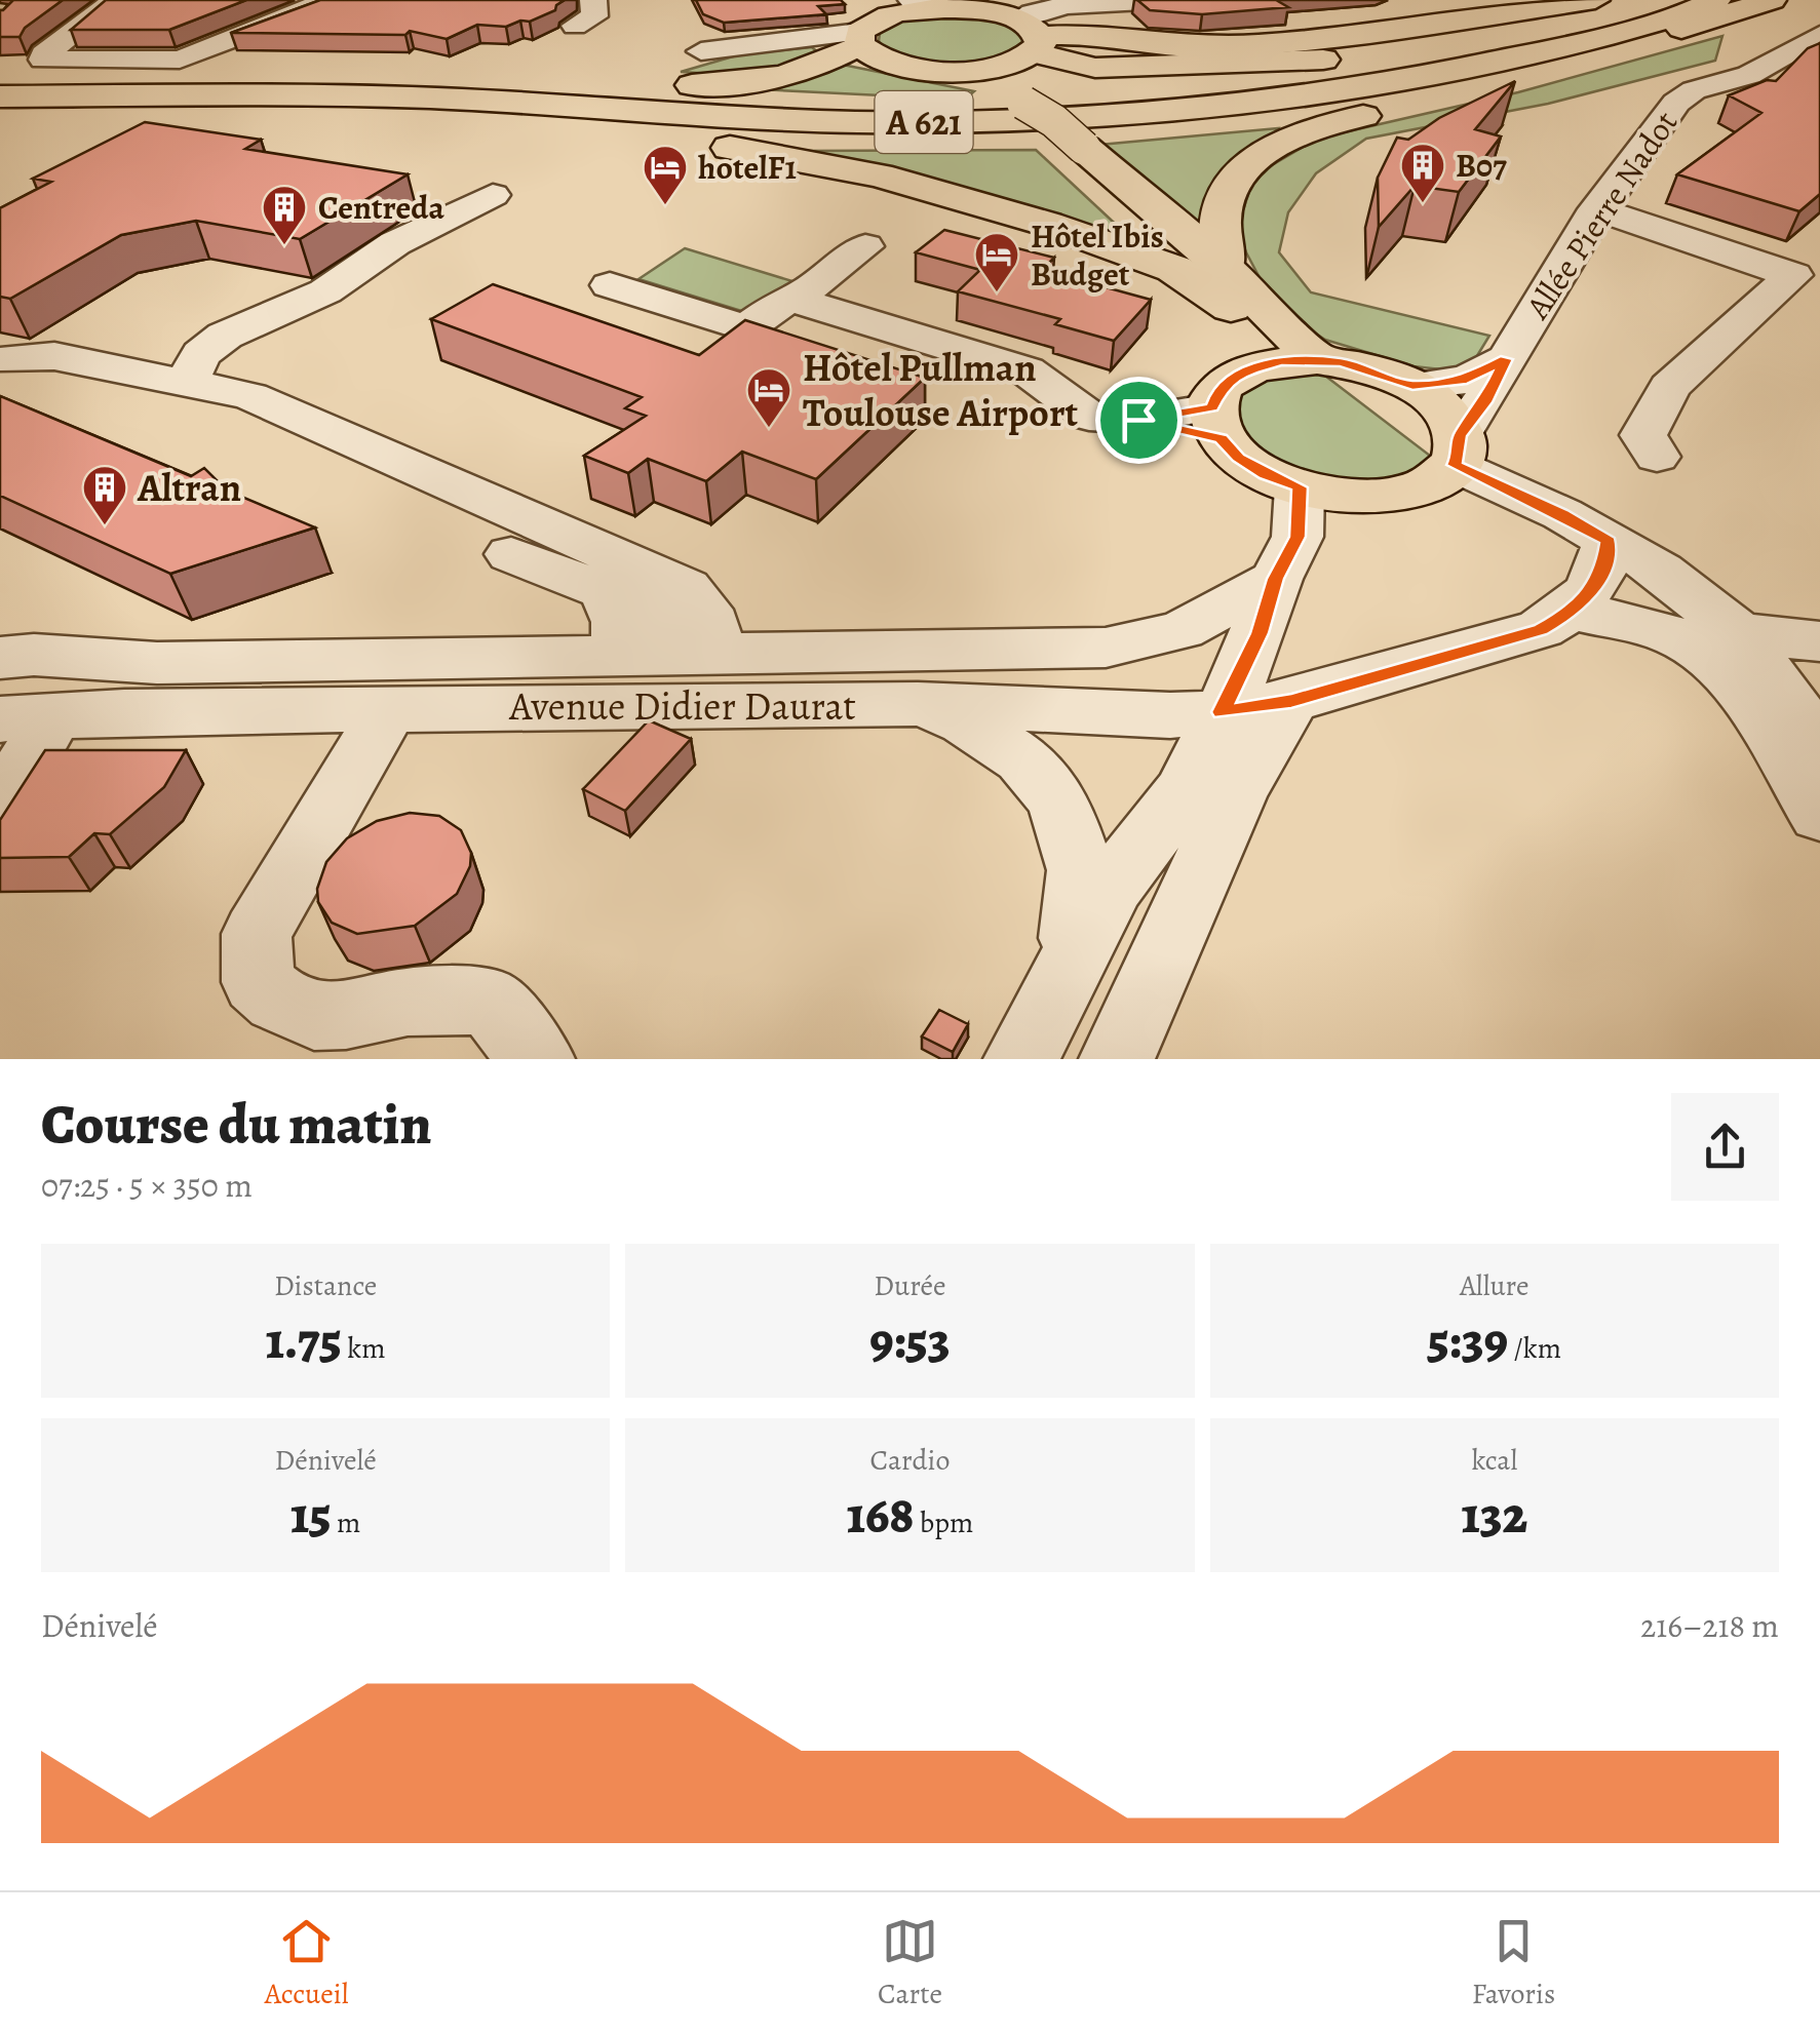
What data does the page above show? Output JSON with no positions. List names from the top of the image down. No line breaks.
{"streets":{"main road":["A 621"],"street":["Allée Pierre Nadot","Avenue Didier Daurat"]},"places":{"building":["B07","Centreda","Altran"],"hotel":["hotelF1","Hôtel Ibis Budget","Hôtel Pullman Toulouse Airport"]},"page":{"heading":["Course du matin","07:25 · 5 × 350 m"],"stats":[["Distance","1.75 km"],["Durée","9:53"],["Allure","5:39 /km"],["Dénivelé","15 m"],["Cardio","168 bpm"],["kcal","132"]],"chart":["Dénivelé","216–218 m"],"tabs":["Accueil","Carte","Favoris"]}}
